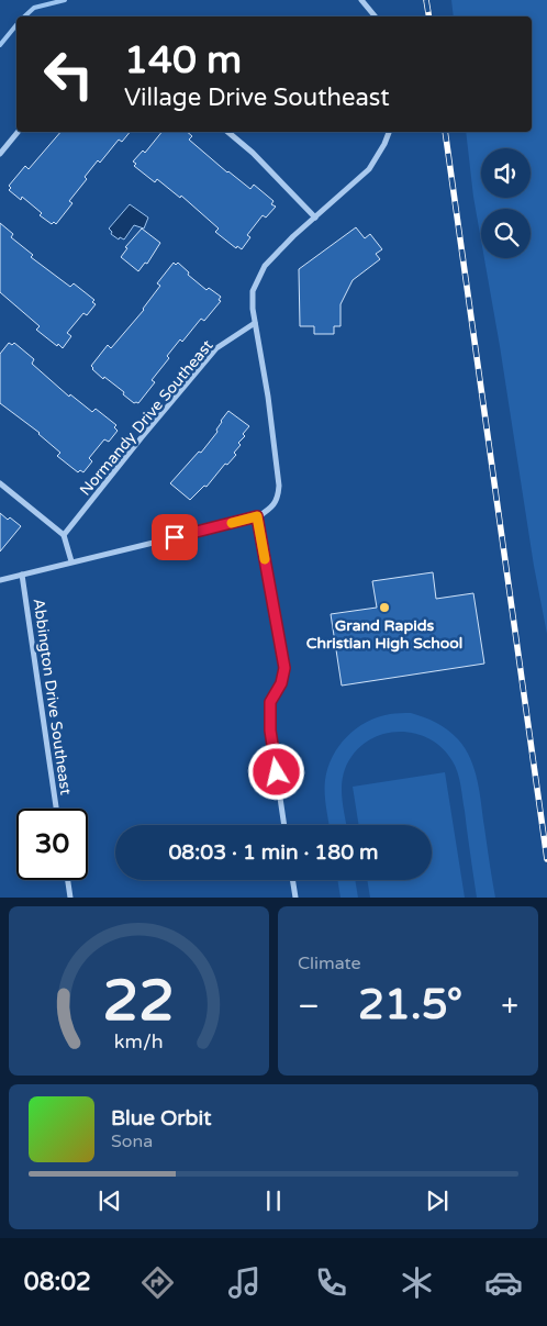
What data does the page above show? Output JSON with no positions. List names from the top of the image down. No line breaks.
{"streets":{"street":["Normandy Drive Southeast","Abbington Drive Southeast"]},"places":["Grand Rapids Christian High School"],"page":{"turn":["140 m","Village Drive Southeast"],"limit":"30","trip":"08:03 · 1 min · 180 m","tile":"Climate","heat":["−","21.5°","+"],"song":["Blue Orbit","Sona"],"tabs":"08:02","gauge":["22","km/h"]}}
